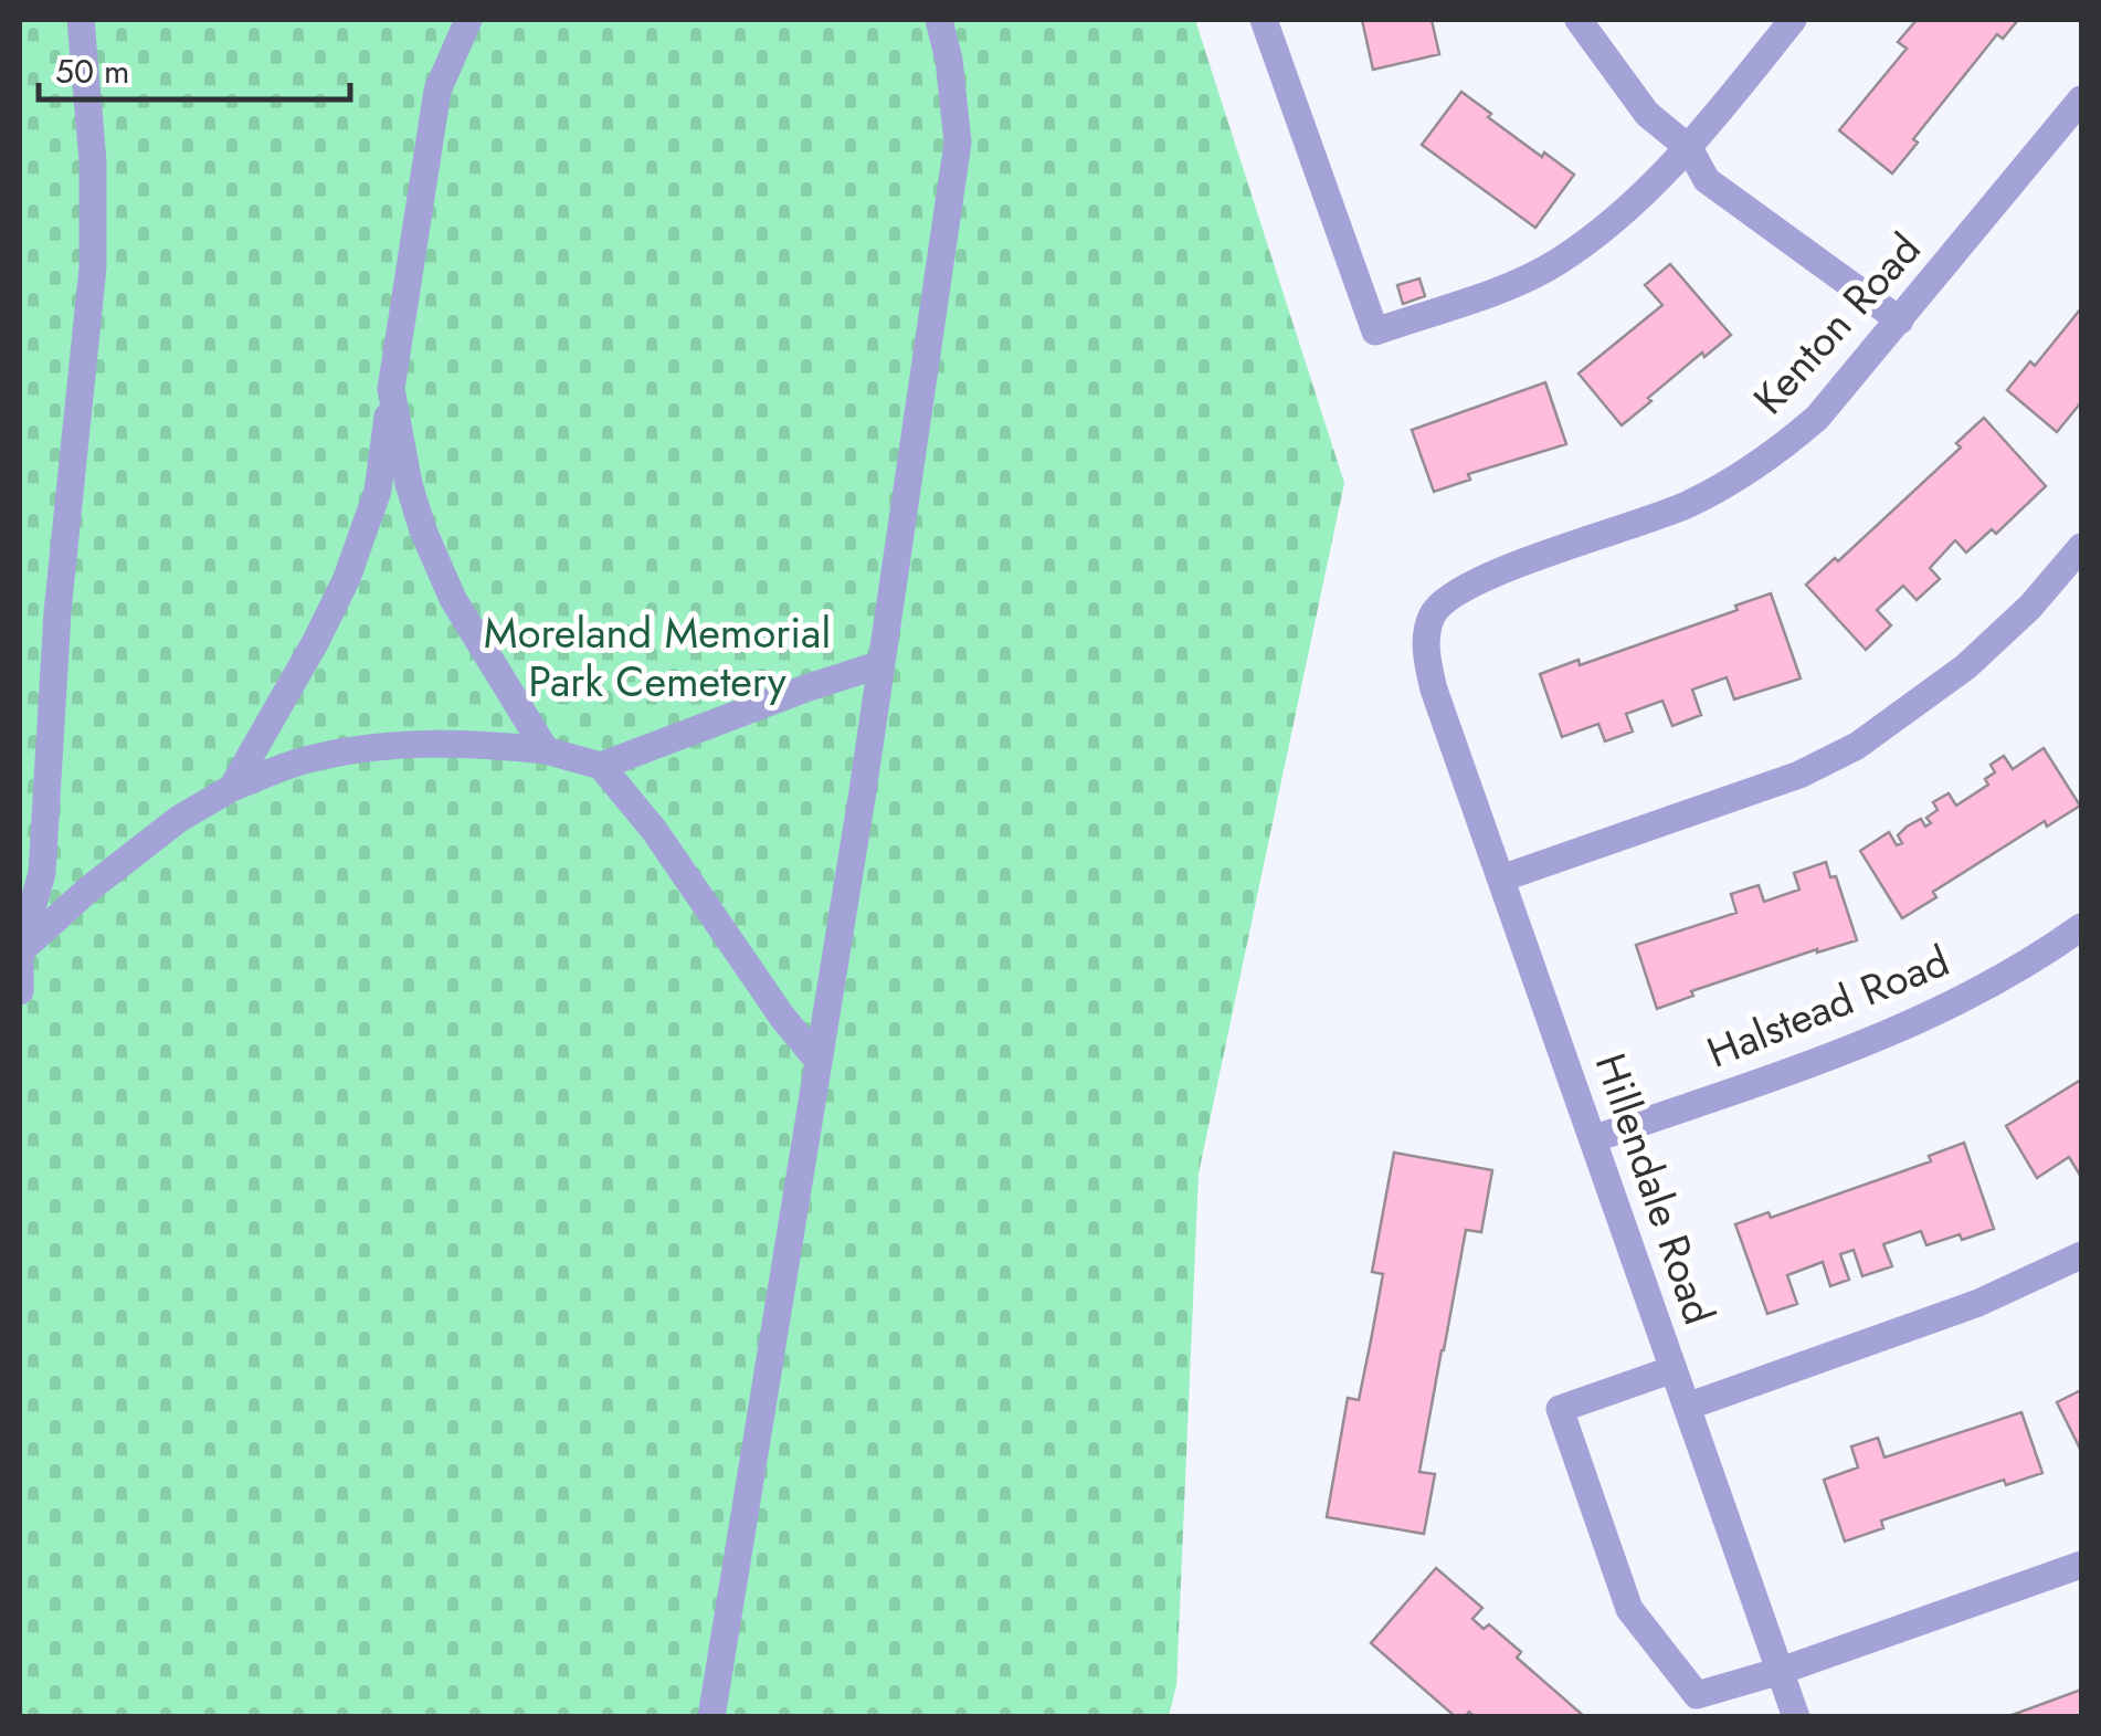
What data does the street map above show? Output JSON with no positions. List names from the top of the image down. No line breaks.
{"streets":{"street":["Kenton Road","Halstead Road","Hillendale Road"]},"crossings":[["Kenton Road","Hillendale Road"],["Halstead Road","Hillendale Road"]],"parks":["Moreland Memorial Park Cemetery"],"scale_bar":"50 m"}
